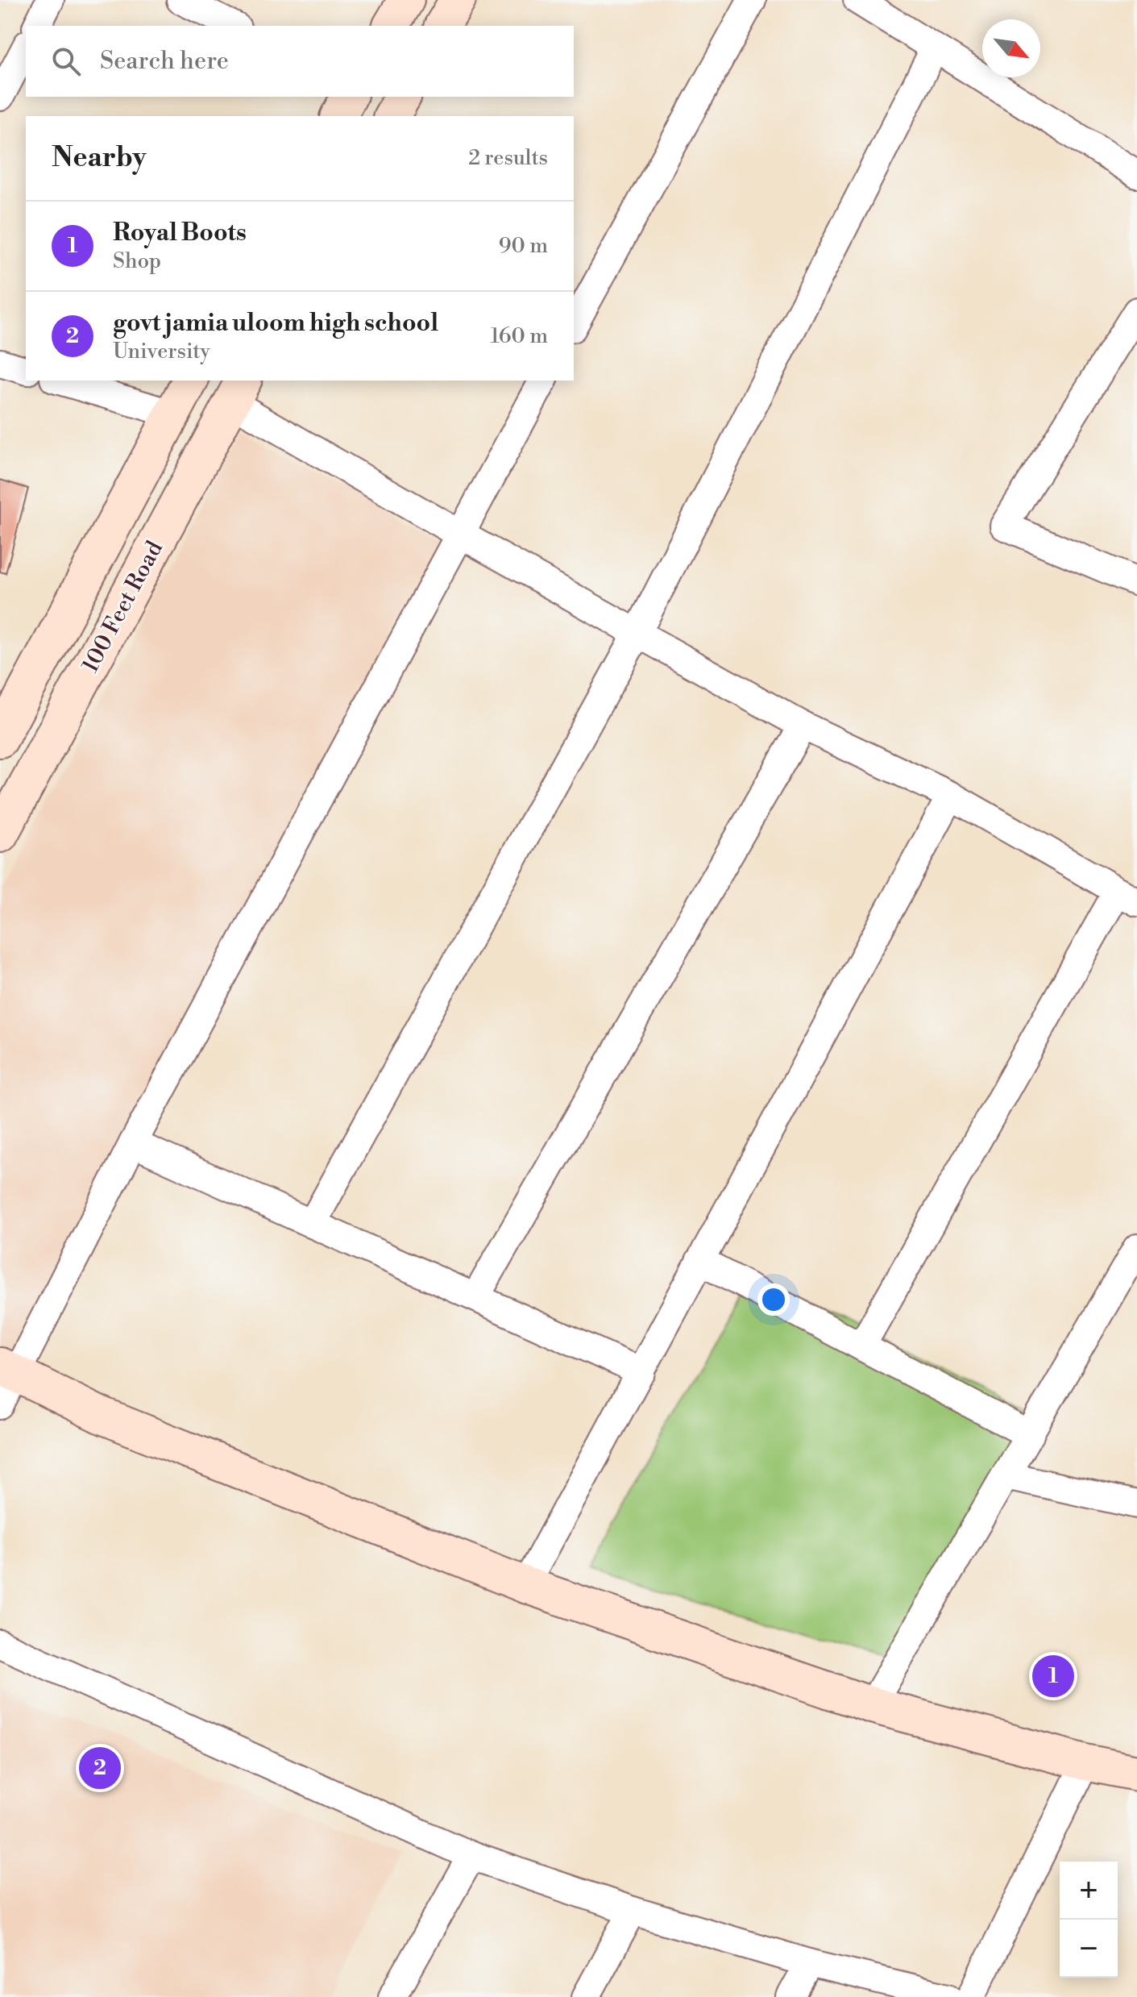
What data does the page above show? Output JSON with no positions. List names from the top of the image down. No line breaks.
{"streets":{"main road":["100 Feet Road"]},"north":"bottom right","page":{"search":"Search here","heading":["Nearby","2 results"],"list":[{"mark":"1","name":"Royal Boots","note":"Shop","value":"90 m"},{"mark":"2","name":"govt jamia uloom high school","note":"University","value":"160 m"}],"pins":["1","2"],"map_buttons":["+","−"]}}
